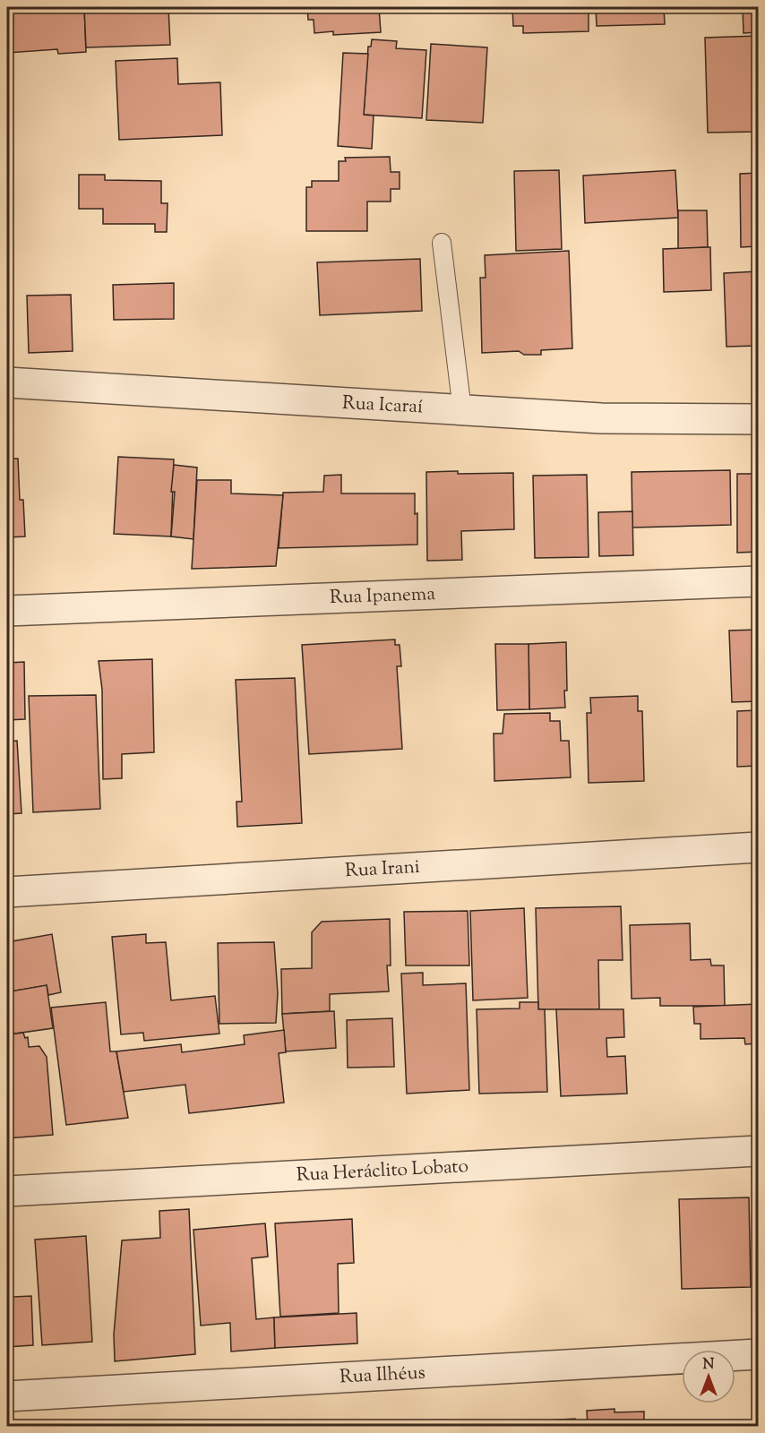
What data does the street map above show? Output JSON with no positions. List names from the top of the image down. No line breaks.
{"streets":{"street":["Rua Icaraí","Rua Ipanema","Rua Irani","Rua Heráclito Lobato","Rua Ilhéus"]},"north":"top"}
